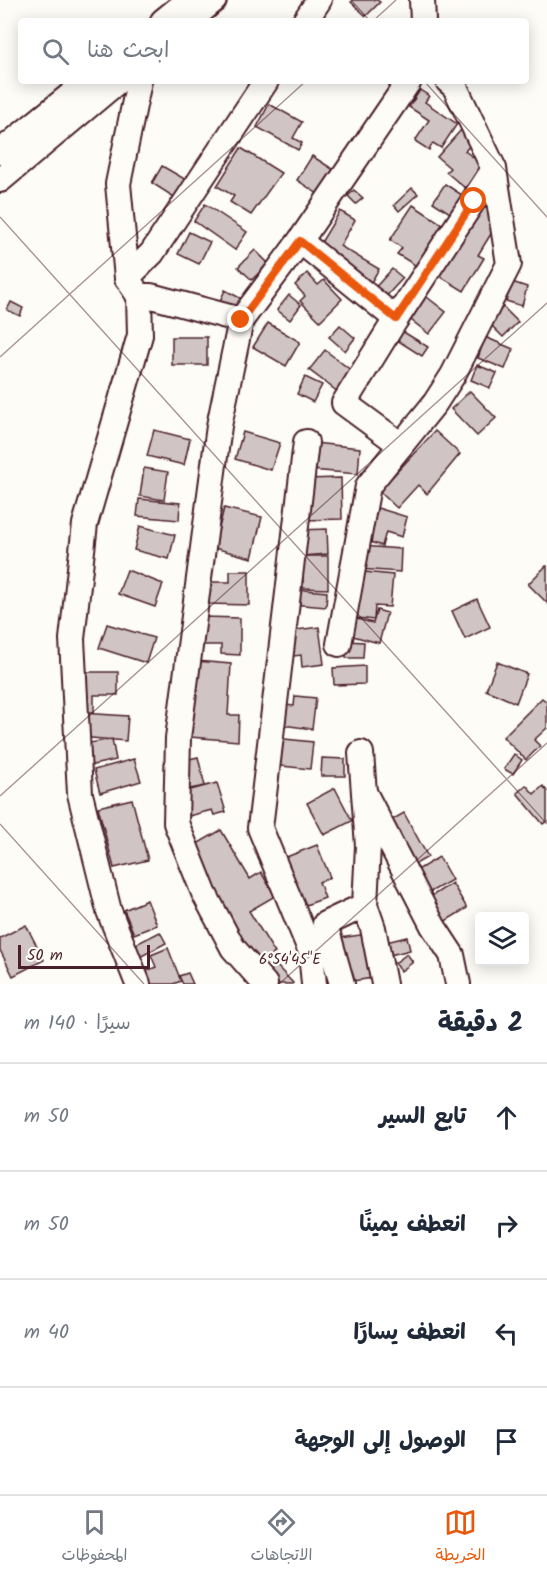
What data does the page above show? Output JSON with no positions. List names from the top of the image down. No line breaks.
{"scale_bar":"50 m","page":{"search":"ابحث هنا","scale":"50 m","heading":["2 دقيقة","سيرًا · 140 m"],"list":[["تابع السير","50 m"],["انعطف يمينًا","50 m"],["انعطف يسارًا","40 m"],"الوصول إلى الوجهة"],"nav":["الخريطة","الاتجاهات","المحفوظات"]},"coordinates":["6°54'45\"E"]}
